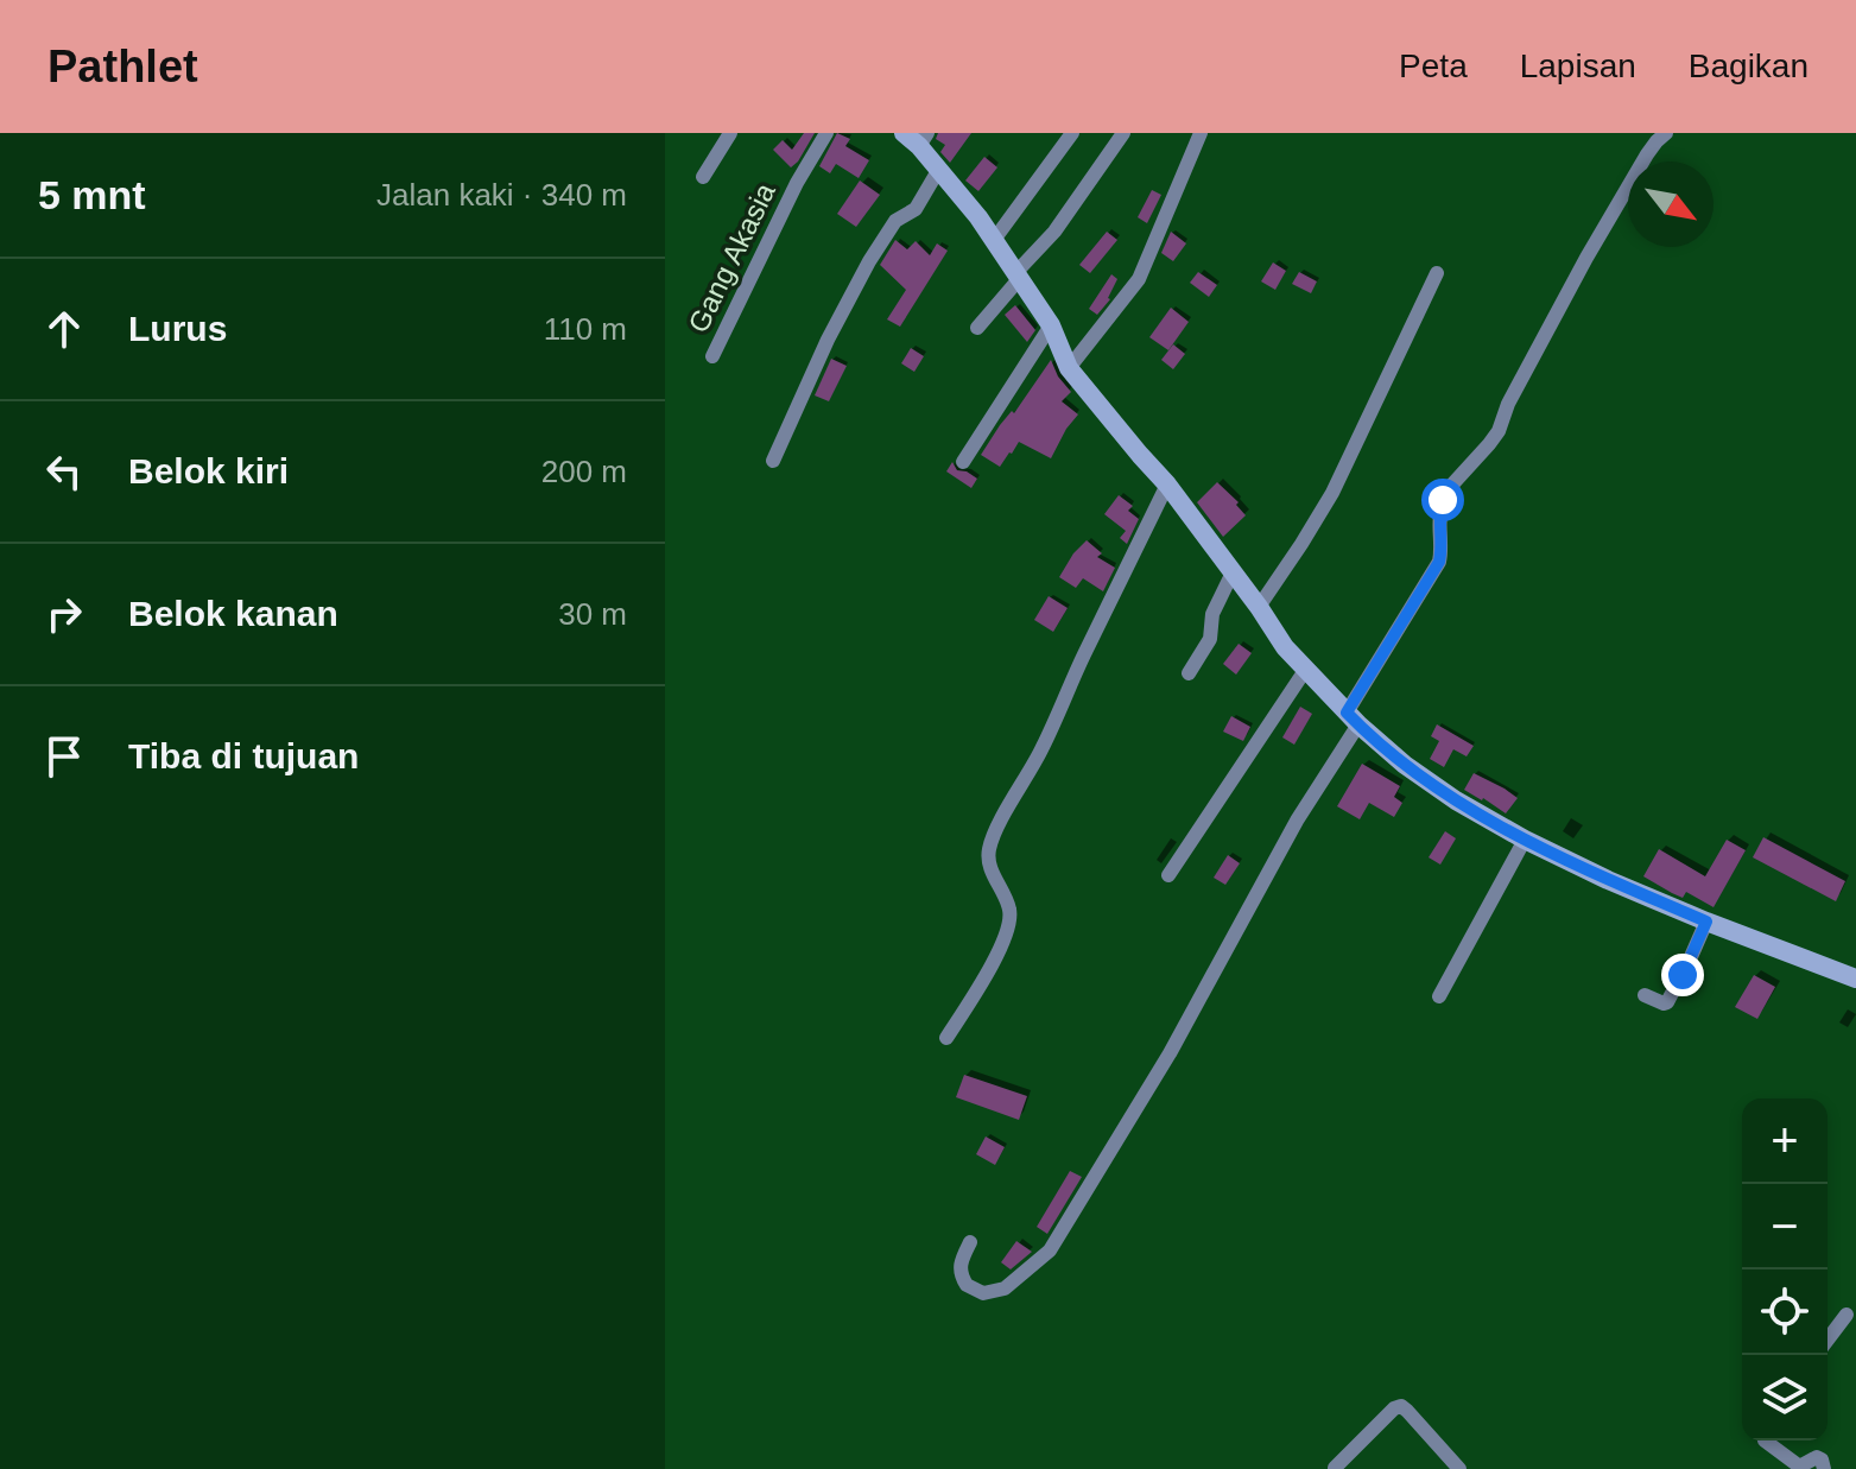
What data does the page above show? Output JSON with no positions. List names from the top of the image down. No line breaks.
{"streets":{"street":["Gang Akasia"]},"north":"bottom right","page":{"header":"Pathlet","nav":["Peta","Lapisan","Bagikan"],"heading":["5 mnt","Jalan kaki · 340 m"],"list":[["Lurus","110 m"],["Belok kiri","200 m"],["Belok kanan","30 m"],"Tiba di tujuan"],"map_buttons":["+","−"]}}
